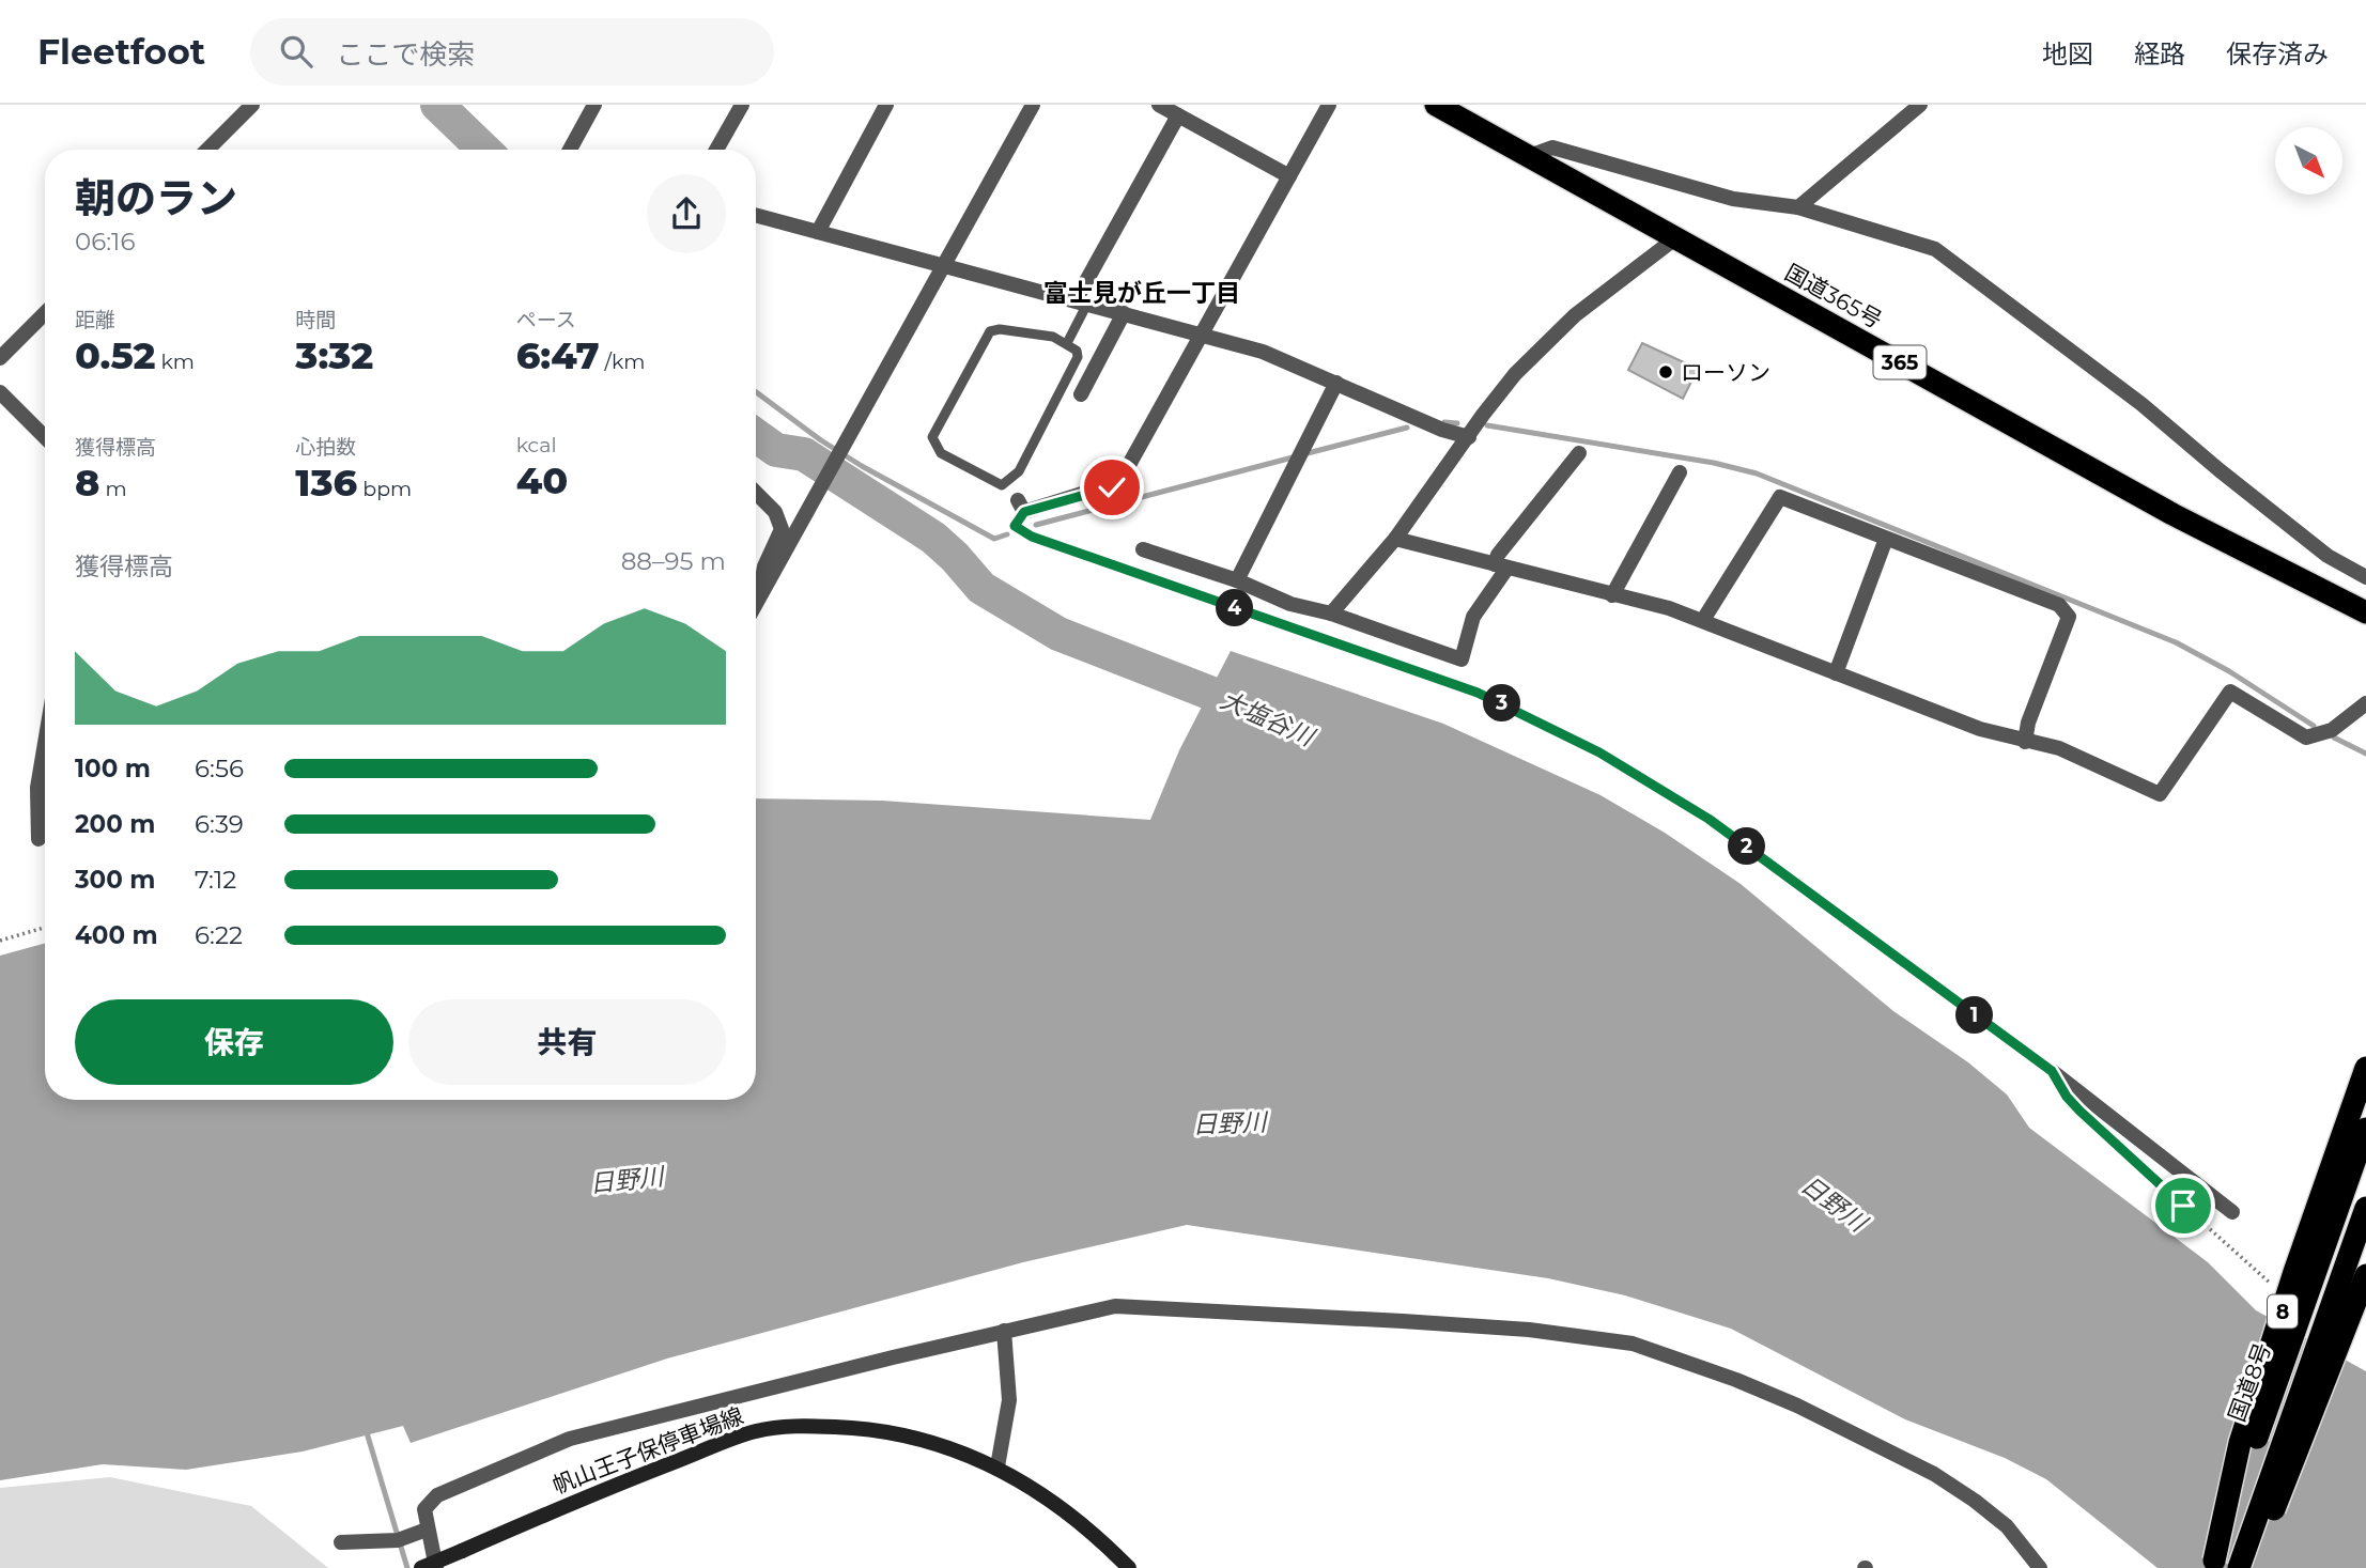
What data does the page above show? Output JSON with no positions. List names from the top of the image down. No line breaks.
{"streets":{"highway":["国道365号","365","8","国道8号"],"main road":["帆山王子保停車場線"]},"crossings":[["8","国道8号"]],"districts":["富士見が丘一丁目"],"water":["大塩谷川","日野川"],"places":["ローソン"],"north":"bottom right","page":{"header":"Fleetfoot","search":"ここで検索","nav":["地図","経路","保存済み"],"heading":["朝のラン","06:16"],"stats":[["距離","0.52 km"],["時間","3:32"],["ペース","6:47 /km"],["獲得標高","8 m"],["心拍数","136 bpm"],["kcal","40"]],"chart":["獲得標高","88–95 m"],"pins":["4","3","2","1"],"list":[{"name":"100 m","note":"6:56"},{"name":"200 m","note":"6:39"},{"name":"300 m","note":"7:12"},{"name":"400 m","note":"6:22"}],"buttons":["保存","共有"]}}
